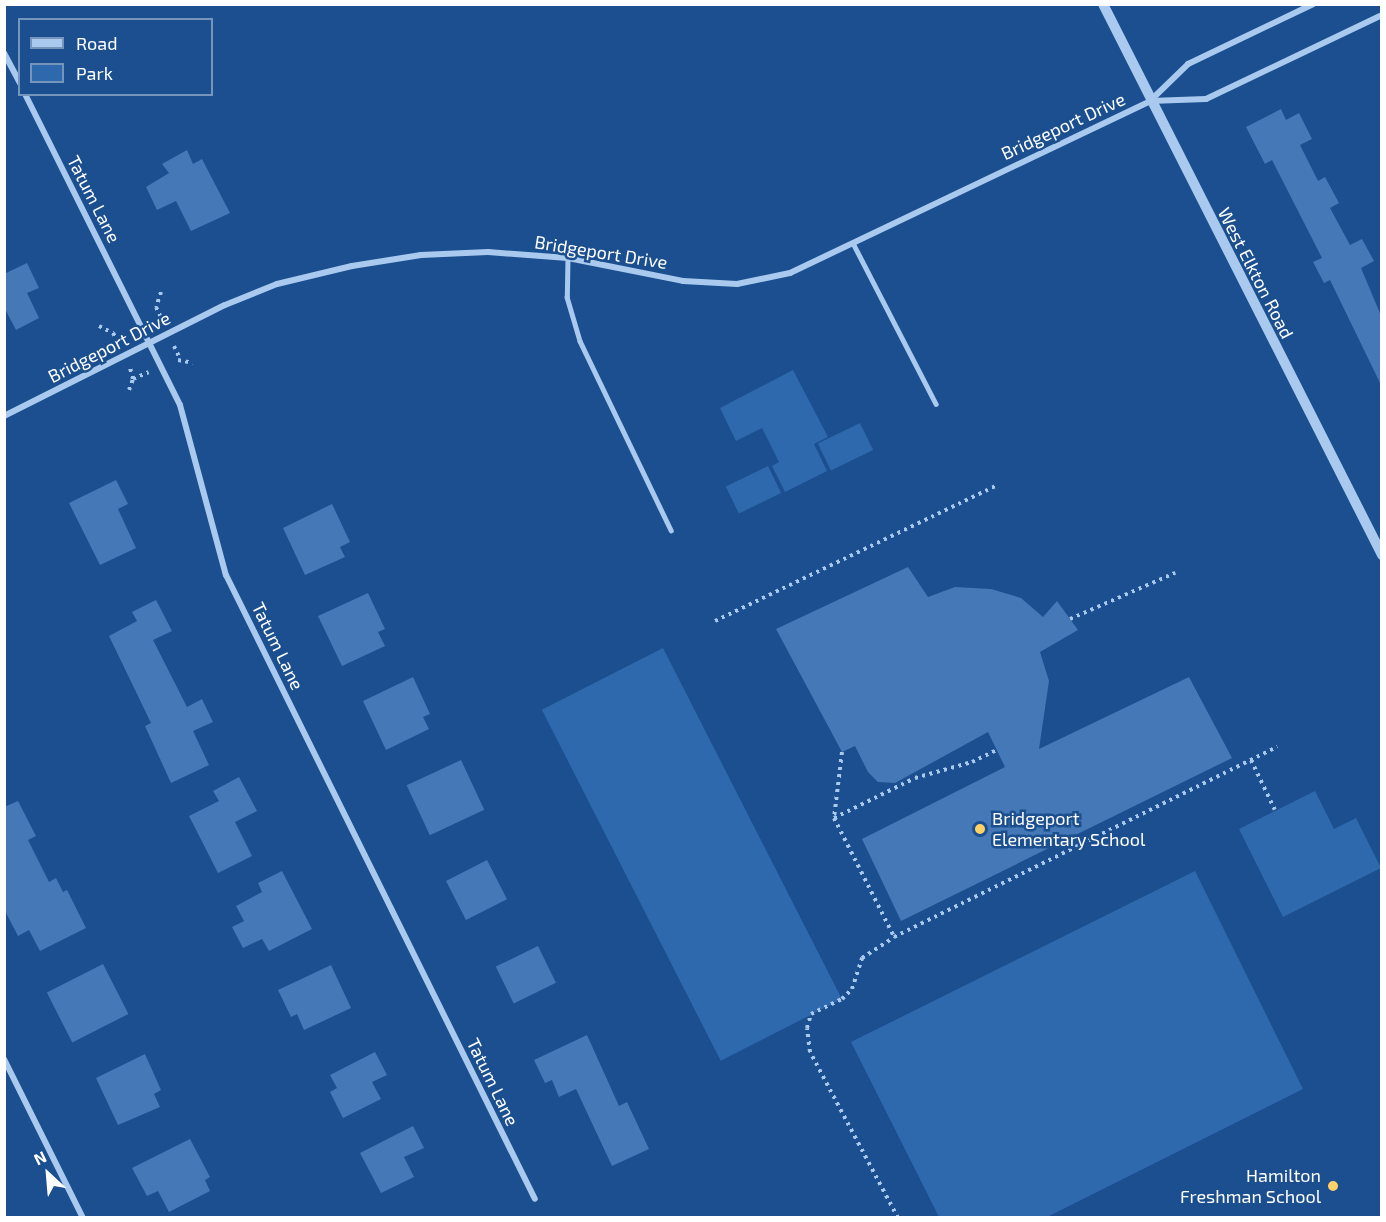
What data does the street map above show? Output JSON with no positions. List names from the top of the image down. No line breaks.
{"streets":{"street":["Bridgeport Drive","Tatum Lane","West Elkton Road"]},"crossings":[["Bridgeport Drive","Tatum Lane"],["Bridgeport Drive","West Elkton Road"]],"places":["Bridgeport Elementary School","Hamilton Freshman School"],"legend":["Road","Park"],"north":"top left"}
